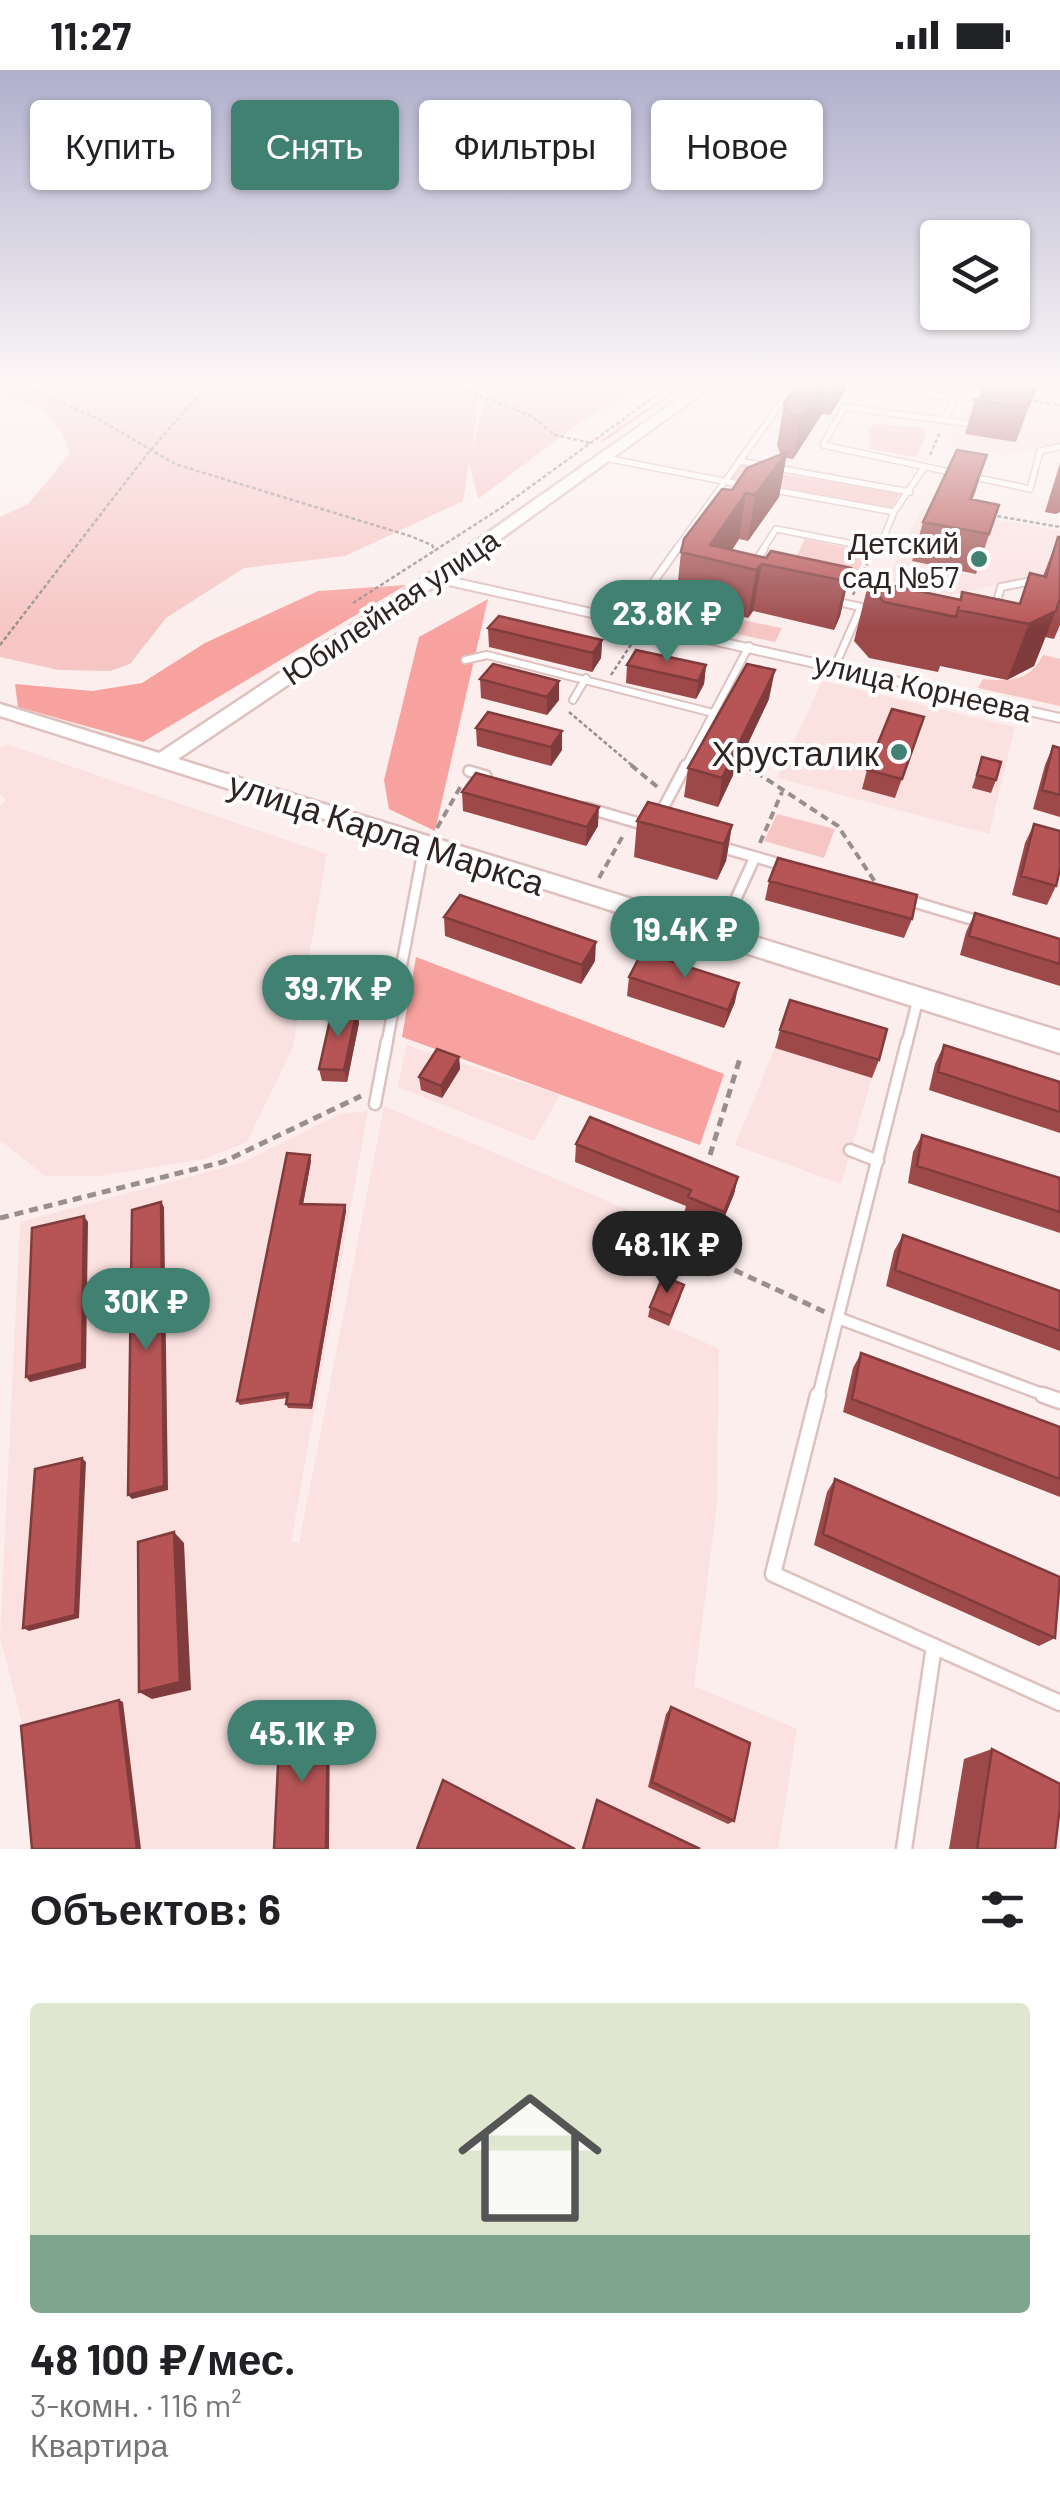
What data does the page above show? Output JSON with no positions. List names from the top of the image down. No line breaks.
{"streets":{"street":["Юбилейная улица","улица Корнеева","улица Карла Маркса"]},"crossings":[["Юбилейная улица","улица Корнеева"],["Юбилейная улица","улица Карла Маркса"]],"places":["Детский сад №57","Хрусталик"],"page":{"status":"11:27","chip":["Купить","Снять","Фильтры","Новое"],"price":["23.8K ₽","19.4K ₽","39.7K ₽","48.1K ₽","30K ₽","45.1K ₽"],"heading":"Объектов: 6","list":[{"name":"48 100 ₽/мес.","note":"3-комн. · 116 m² · Квартира"}]}}
